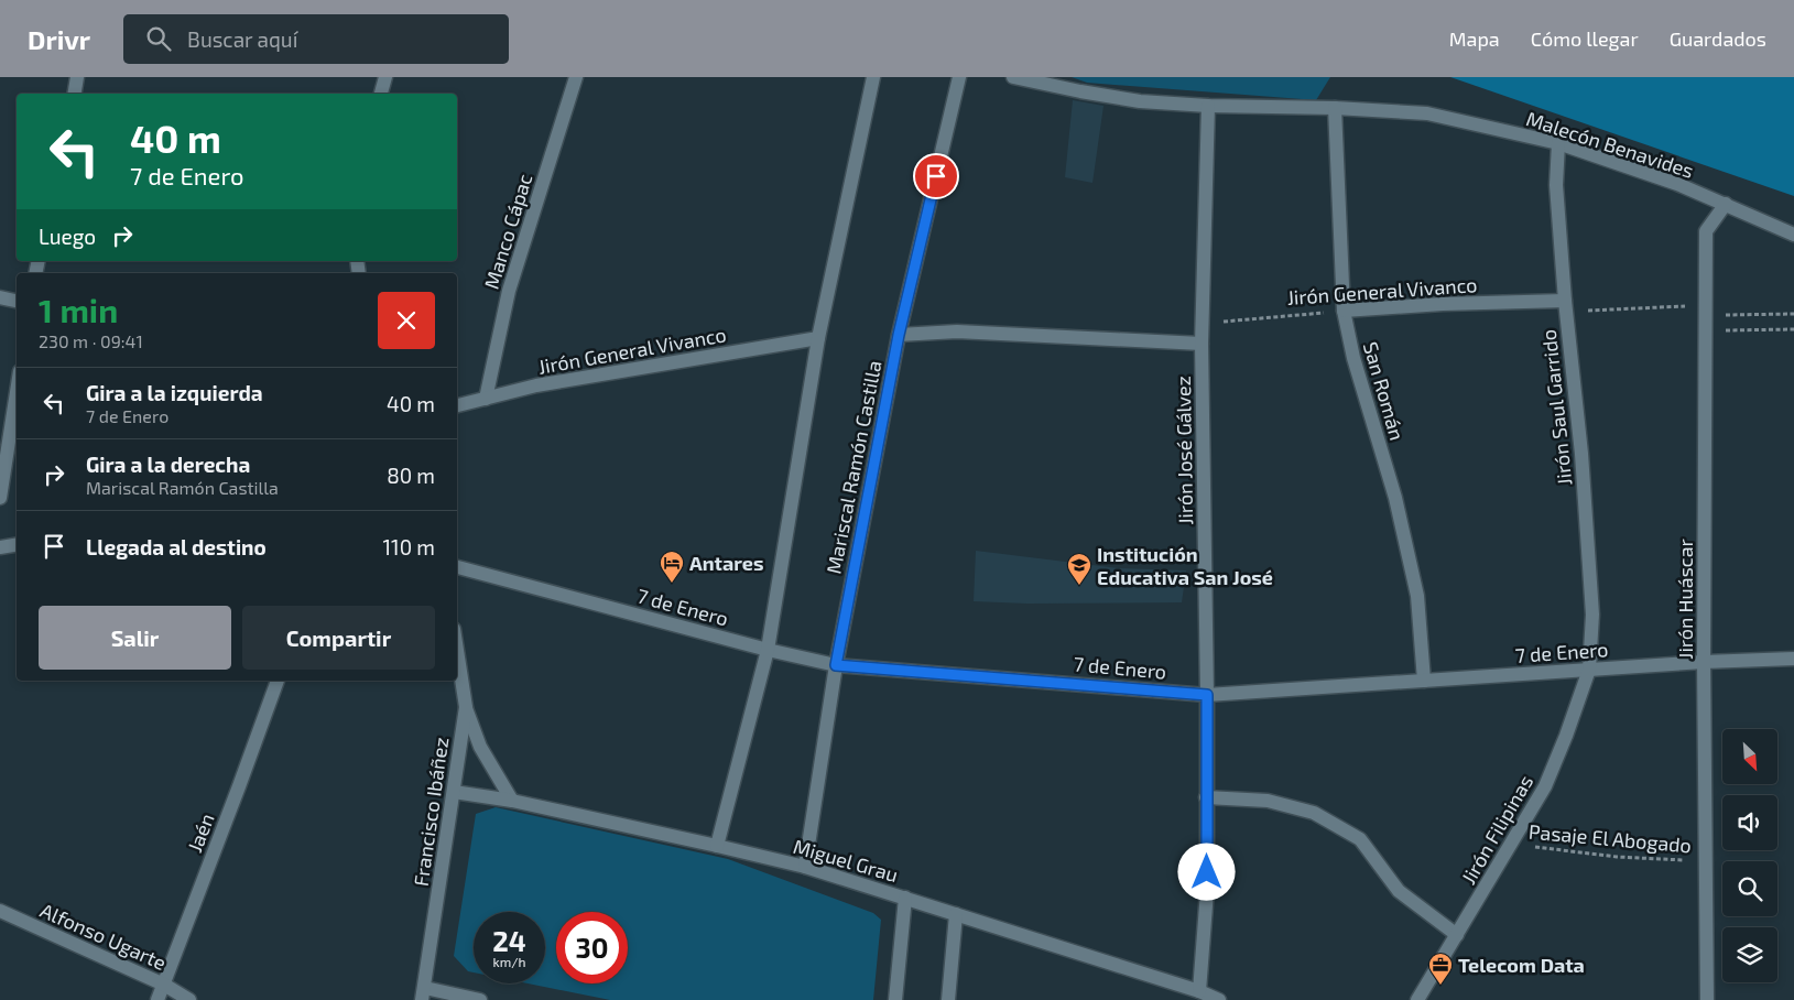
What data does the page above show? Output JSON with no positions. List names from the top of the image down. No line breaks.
{"streets":{"street":["Malecón Benavides","Manco Cápac","Jirón General Vivanco","San Román","Jirón Saul Garrido","Jirón José Gálvez","Mariscal Ramón Castilla","Jirón Huáscar","7 de Enero","Francisco Ibáñez","Jirón Filipinas","Jaén","Miguel Grau","Alfonso Ugarte"],"path":["Pasaje El Abogado"]},"crossings":[["Malecón Benavides","San Román"],["Malecón Benavides","Jirón Saul Garrido"],["Malecón Benavides","Jirón José Gálvez"],["Malecón Benavides","Jirón Huáscar"],["Manco Cápac","Jirón General Vivanco"],["Jirón General Vivanco","San Román"],["Jirón General Vivanco","Jirón Saul Garrido"],["Jirón General Vivanco","Jirón José Gálvez"],["San Román","7 de Enero"],["Jirón Saul Garrido","7 de Enero"],["Jirón Saul Garrido","Jirón Filipinas"],["Jirón José Gálvez","7 de Enero"],["Jirón José Gálvez","Miguel Grau"],["Mariscal Ramón Castilla","7 de Enero"],["Mariscal Ramón Castilla","Miguel Grau"],["Jirón Huáscar","7 de Enero"],["Jirón Huáscar","Pasaje El Abogado"],["7 de Enero","Jirón Filipinas"],["Francisco Ibáñez","Miguel Grau"],["Jirón Filipinas","Pasaje El Abogado"],["Jaén","Alfonso Ugarte"]],"places":{"hotel":["Antares"],"school or university":["Institución Educativa San José"],"office":["Telecom Data"]},"north":"bottom right","page":{"header":"Drivr","search":"Buscar aquí","nav":["Mapa","Cómo llegar","Guardados"],"turn":["40 m","7 de Enero"],"then":"Luego","heading":["1 min","230 m · 09:41"],"list":[{"name":"Gira a la izquierda","note":"7 de Enero","value":"40 m"},{"name":"Gira a la derecha","note":"Mariscal Ramón Castilla","value":"80 m"},{"name":"Llegada al destino","value":"110 m"}],"buttons":["Salir","Compartir"],"speed":"24 km/h","limit":"30"}}
